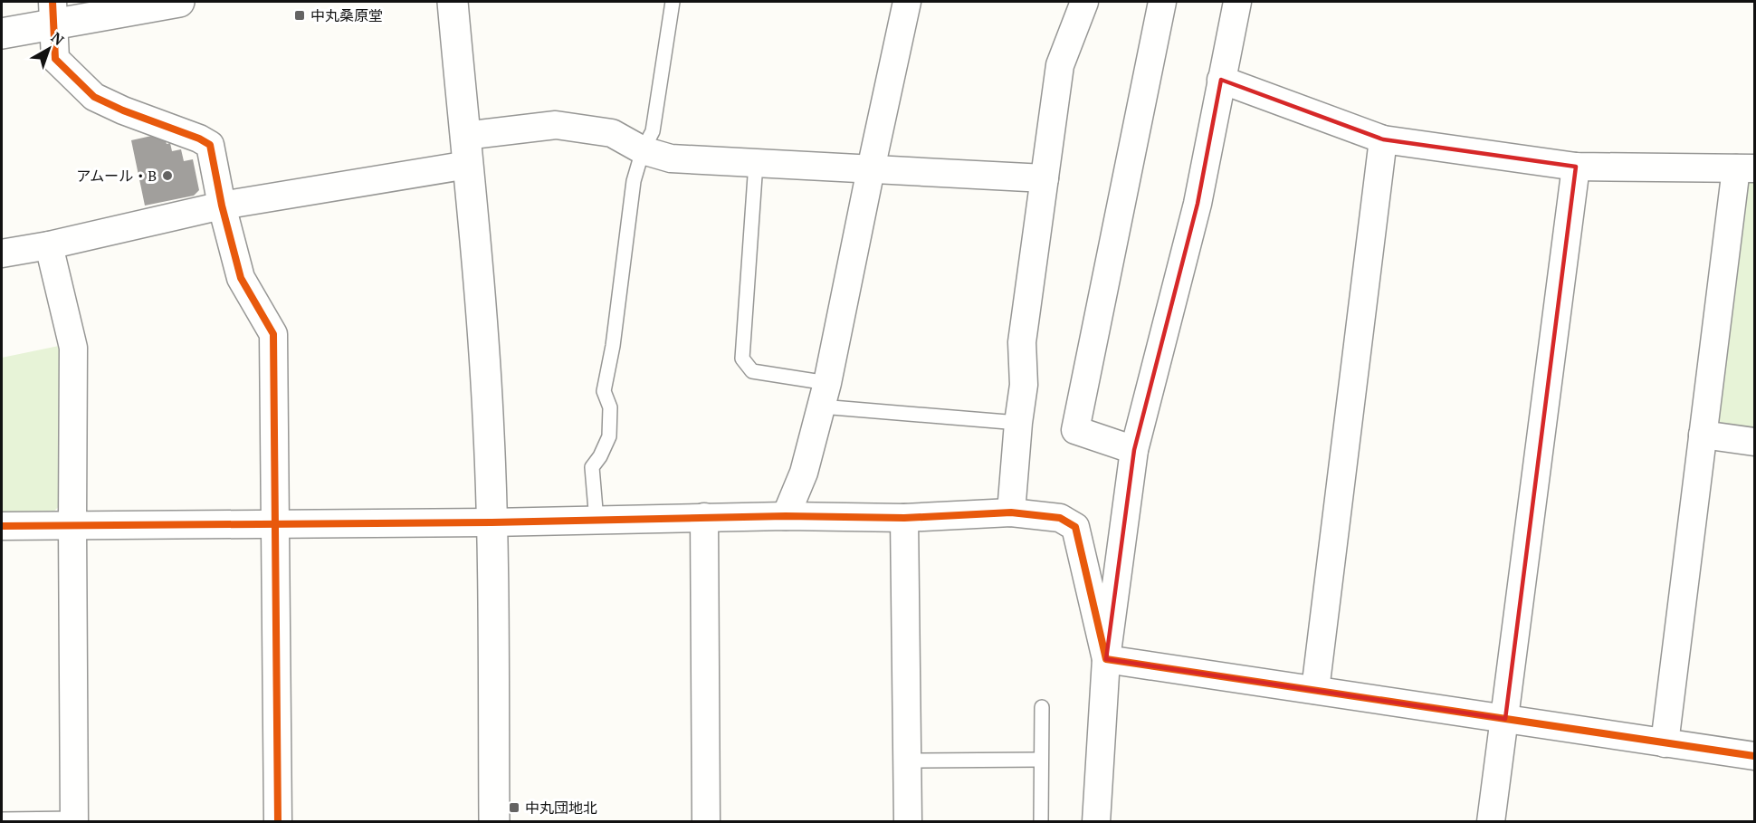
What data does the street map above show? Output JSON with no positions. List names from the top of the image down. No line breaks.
{"places":{"transit":["中丸桑原堂","中丸団地北"],"other":["アムール・B"]},"north":"top right"}
